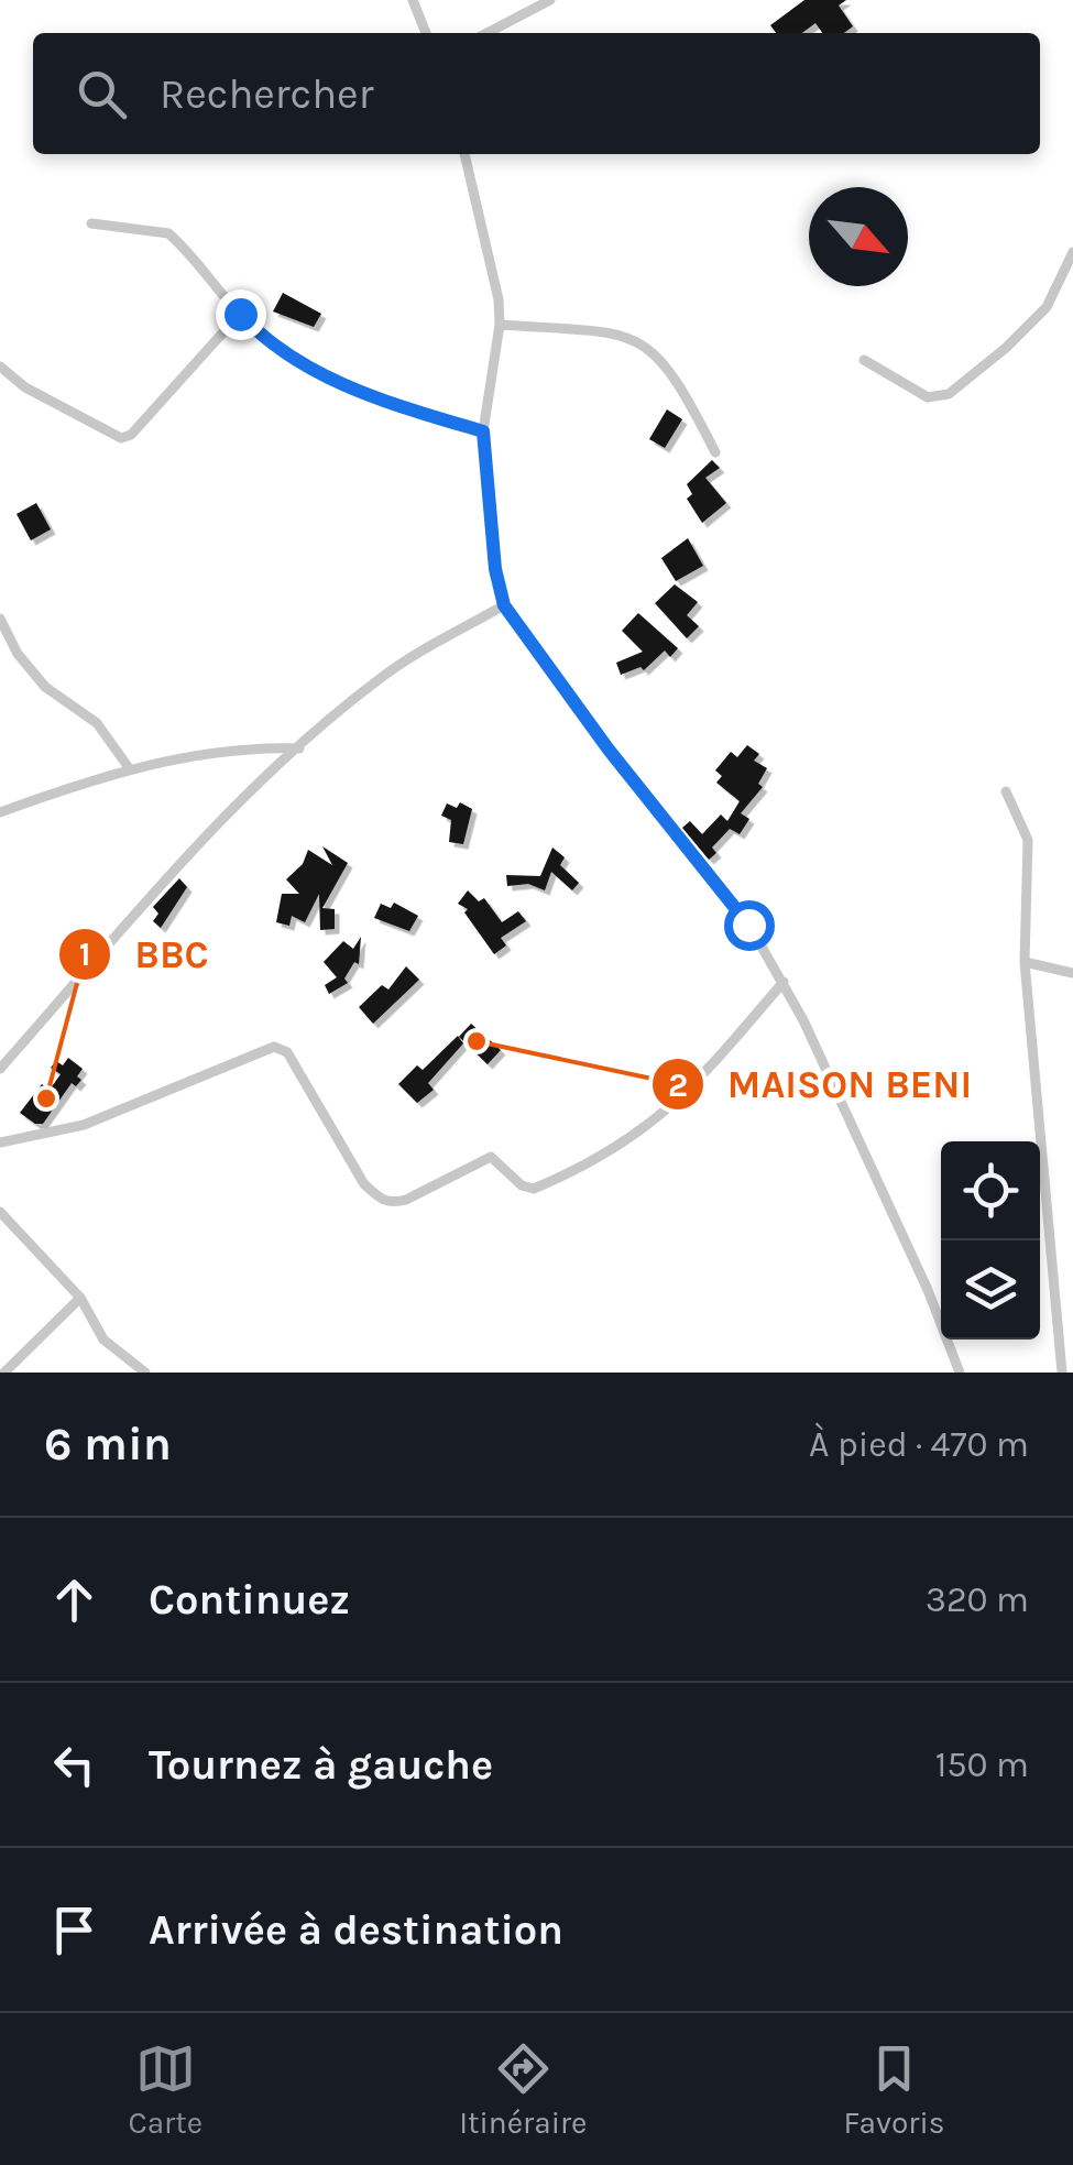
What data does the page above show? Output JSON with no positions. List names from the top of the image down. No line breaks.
{"places":["MAISON BENI","BBC"],"north":"bottom right","page":{"search":"Rechercher","heading":["6 min","À pied · 470 m"],"list":[["Continuez","320 m"],["Tournez à gauche","150 m"],"Arrivée à destination"],"nav":["Carte","Itinéraire","Favoris"]}}
